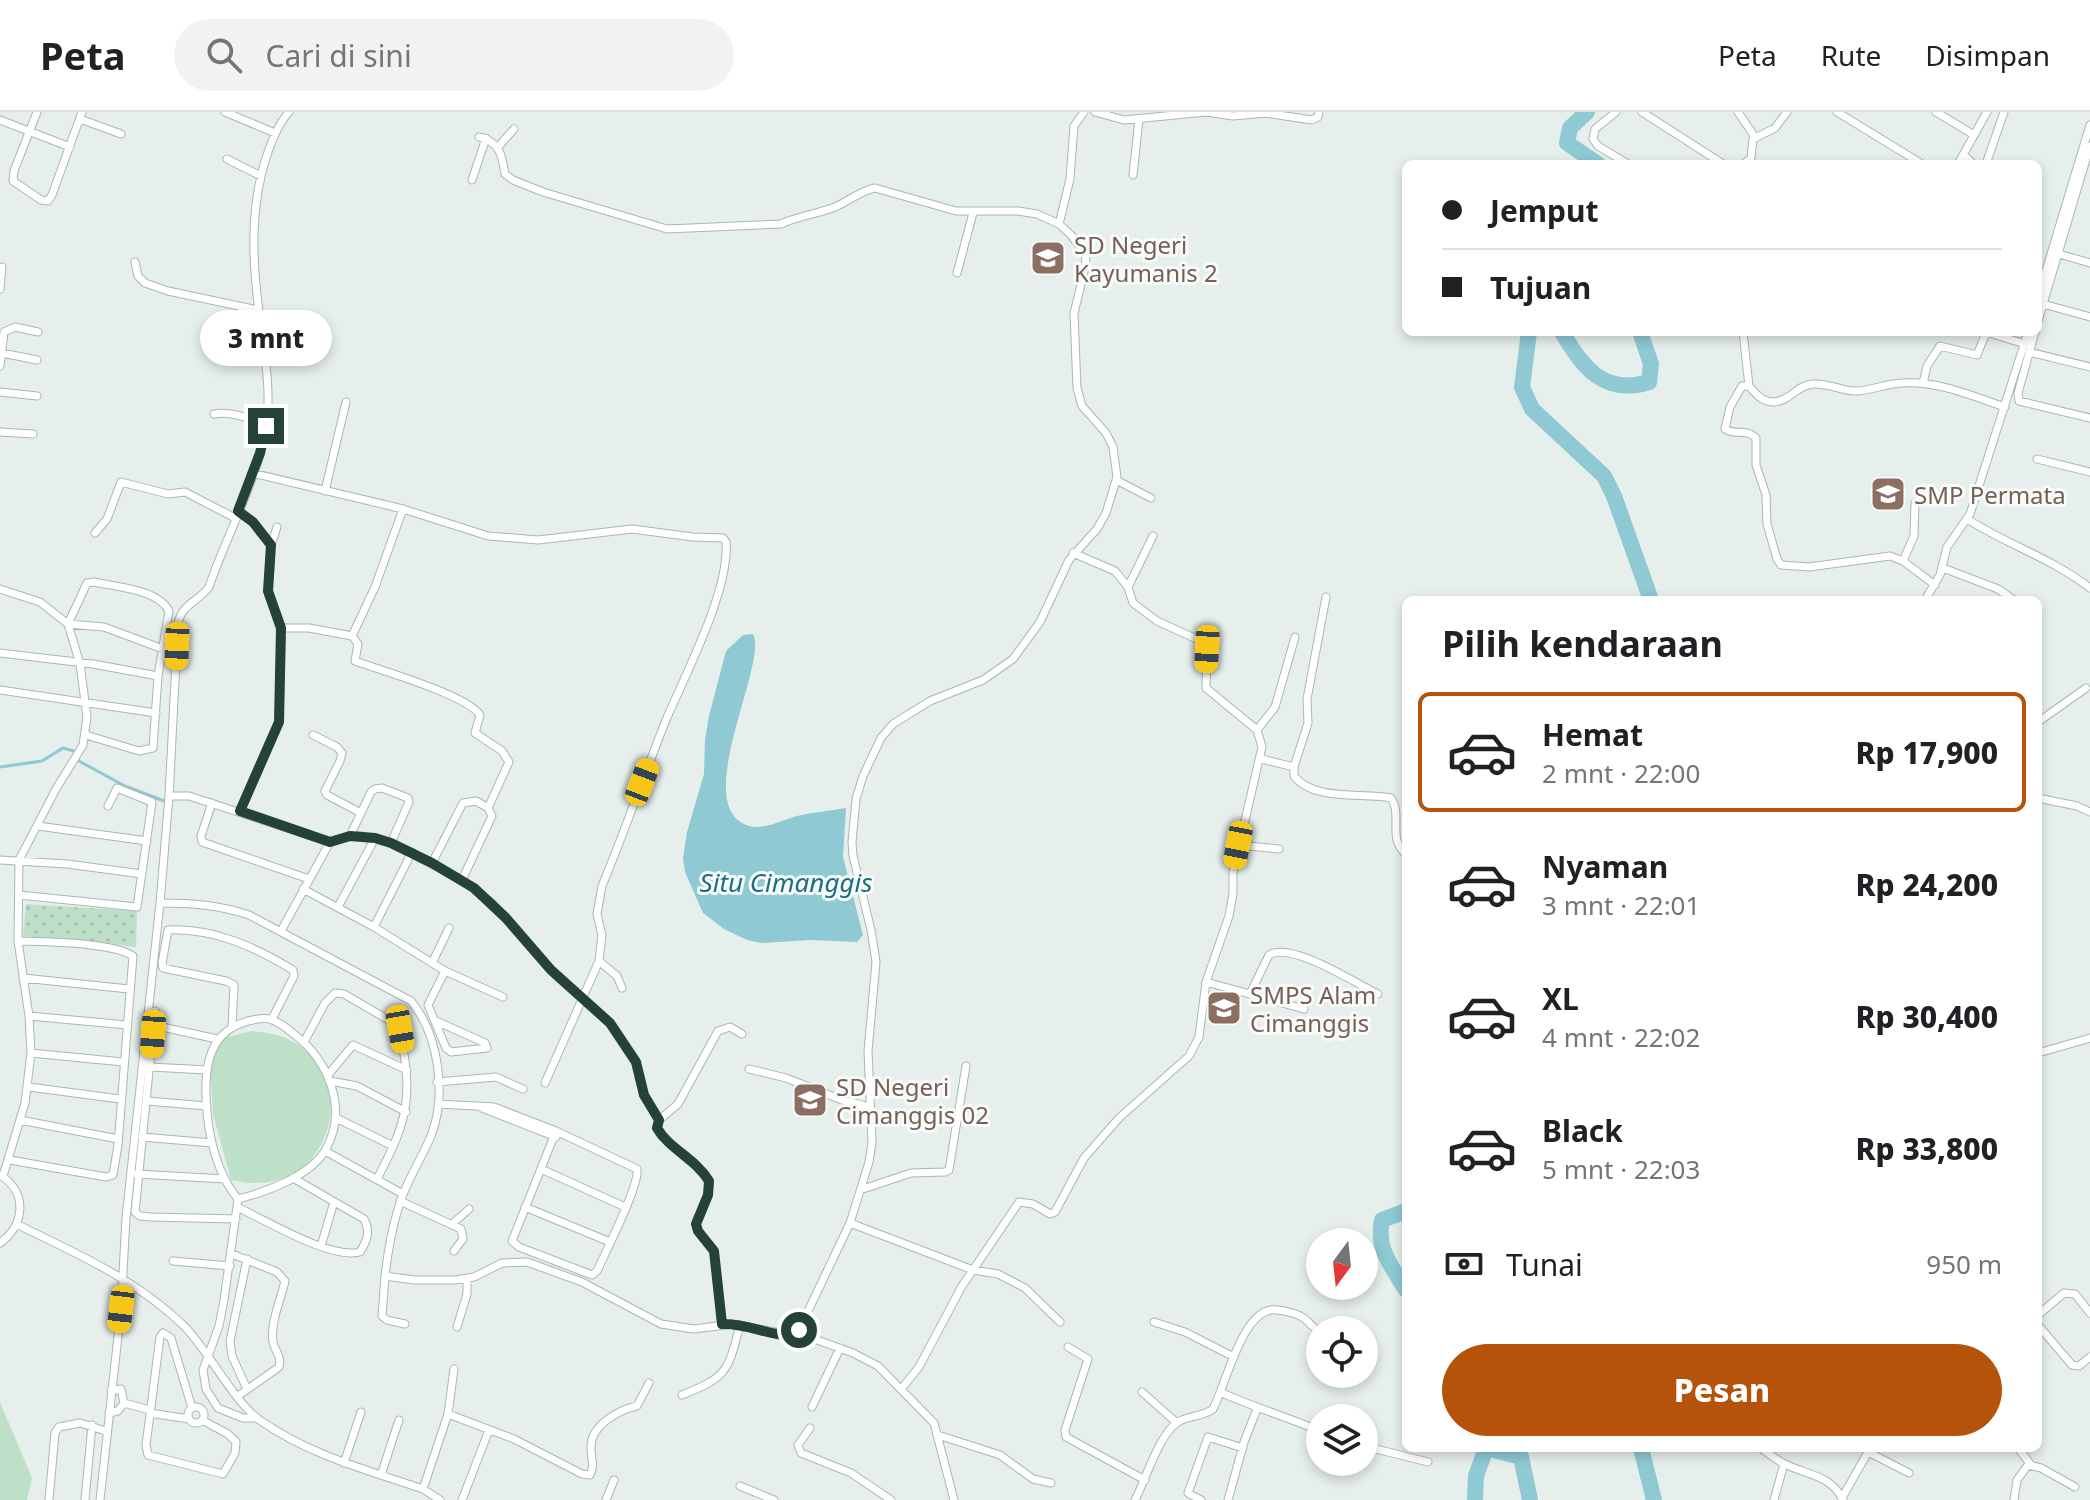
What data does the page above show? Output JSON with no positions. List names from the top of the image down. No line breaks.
{"water":["Situ Cimanggis"],"places":{"school or university":["SD Negeri Kayumanis 2","SMP Permata","SMPS Alam Cimanggis","SD Negeri Cimanggis 02"]},"north":"bottom","page":{"header":"Peta","search":"Cari di sini","nav":["Peta","Rute","Disimpan"],"banner":["Jemput","Tujuan"],"bubble":"3 mnt","heading":"Pilih kendaraan","list":[{"name":"Hemat","note":"2 mnt · 22:00","value":"Rp 17,900"},{"name":"Nyaman","note":"3 mnt · 22:01","value":"Rp 24,200"},{"name":"XL","note":"4 mnt · 22:02","value":"Rp 30,400"},{"name":"Black","note":"5 mnt · 22:03","value":"Rp 33,800"}],"pay":["Tunai","950 m"],"buttons":"Pesan"}}
